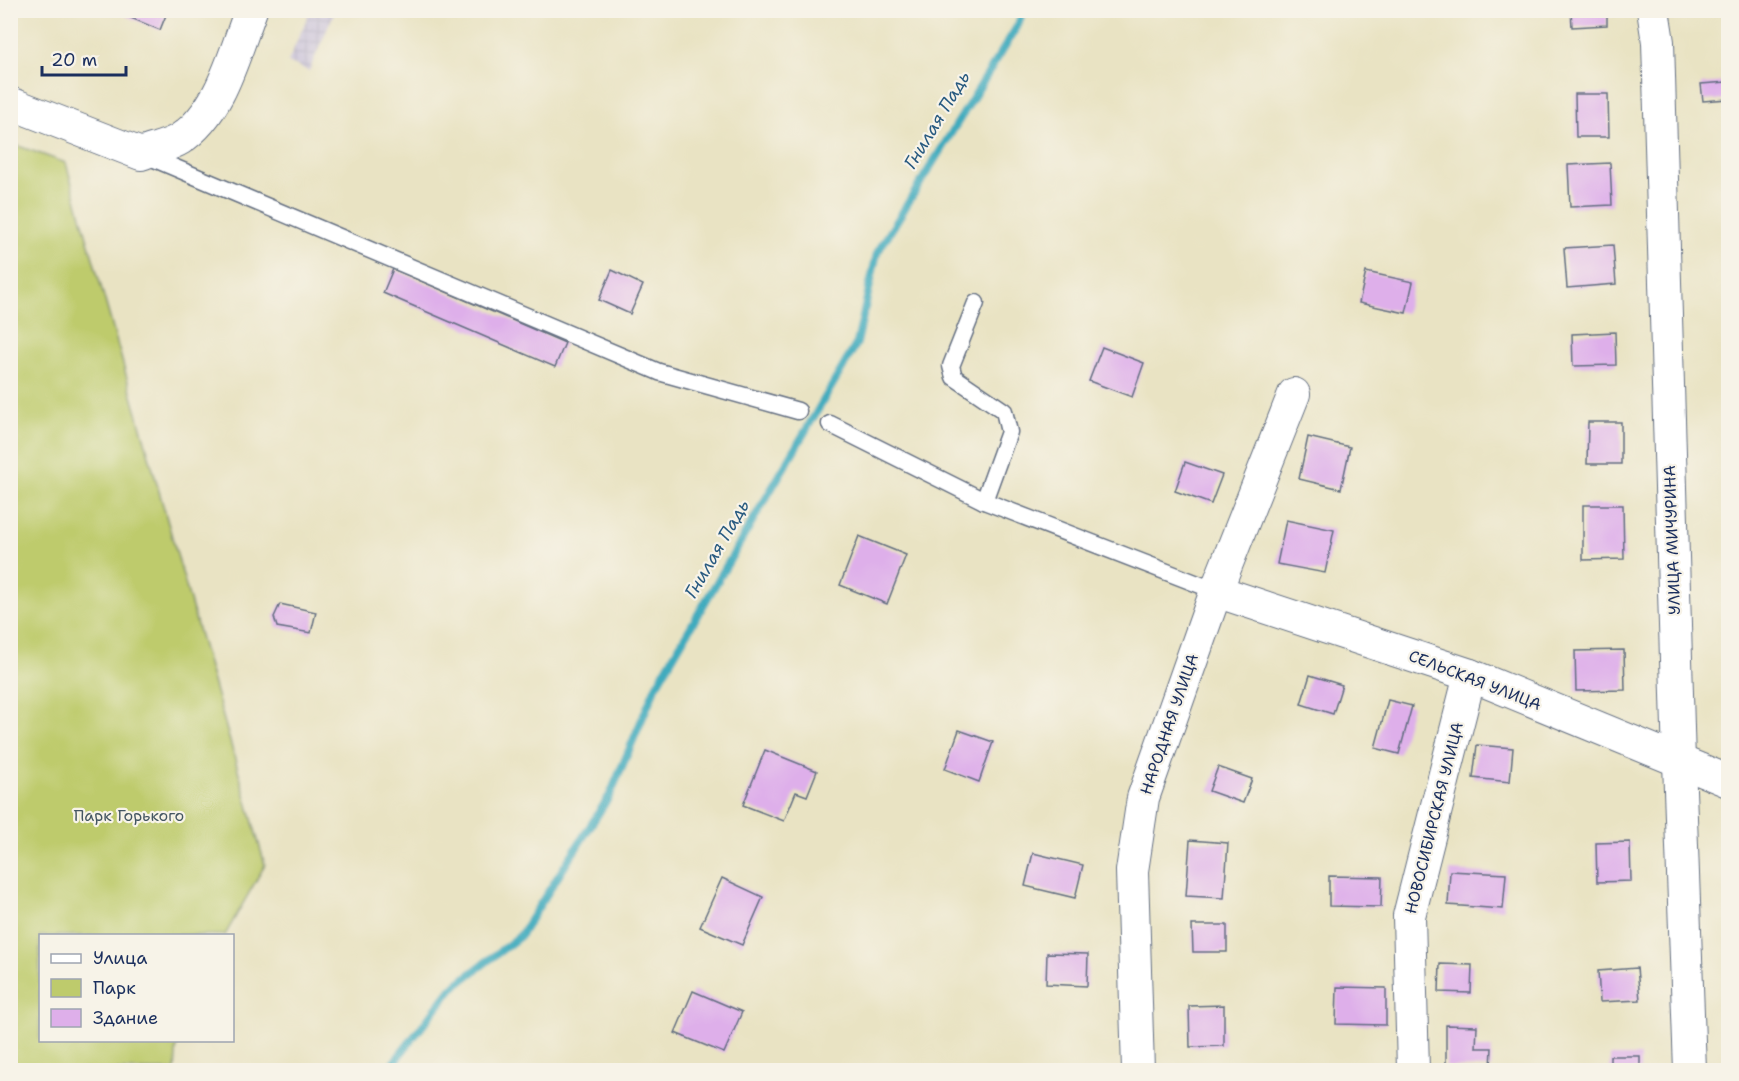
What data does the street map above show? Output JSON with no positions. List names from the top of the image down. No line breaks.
{"streets":{"street":["УЛИЦА МИЧУРИНА","СЕЛЬСКАЯ УЛИЦА","НАРОДНАЯ УЛИЦА","НОВОСИБИРСКАЯ УЛИЦА"]},"crossings":[["УЛИЦА МИЧУРИНА","СЕЛЬСКАЯ УЛИЦА"],["СЕЛЬСКАЯ УЛИЦА","НАРОДНАЯ УЛИЦА"],["СЕЛЬСКАЯ УЛИЦА","НОВОСИБИРСКАЯ УЛИЦА"]],"water":["Гнилая Падь"],"parks":["Парк Горького"],"legend":["Улица","Парк","Здание"],"scale_bar":"20 m"}
